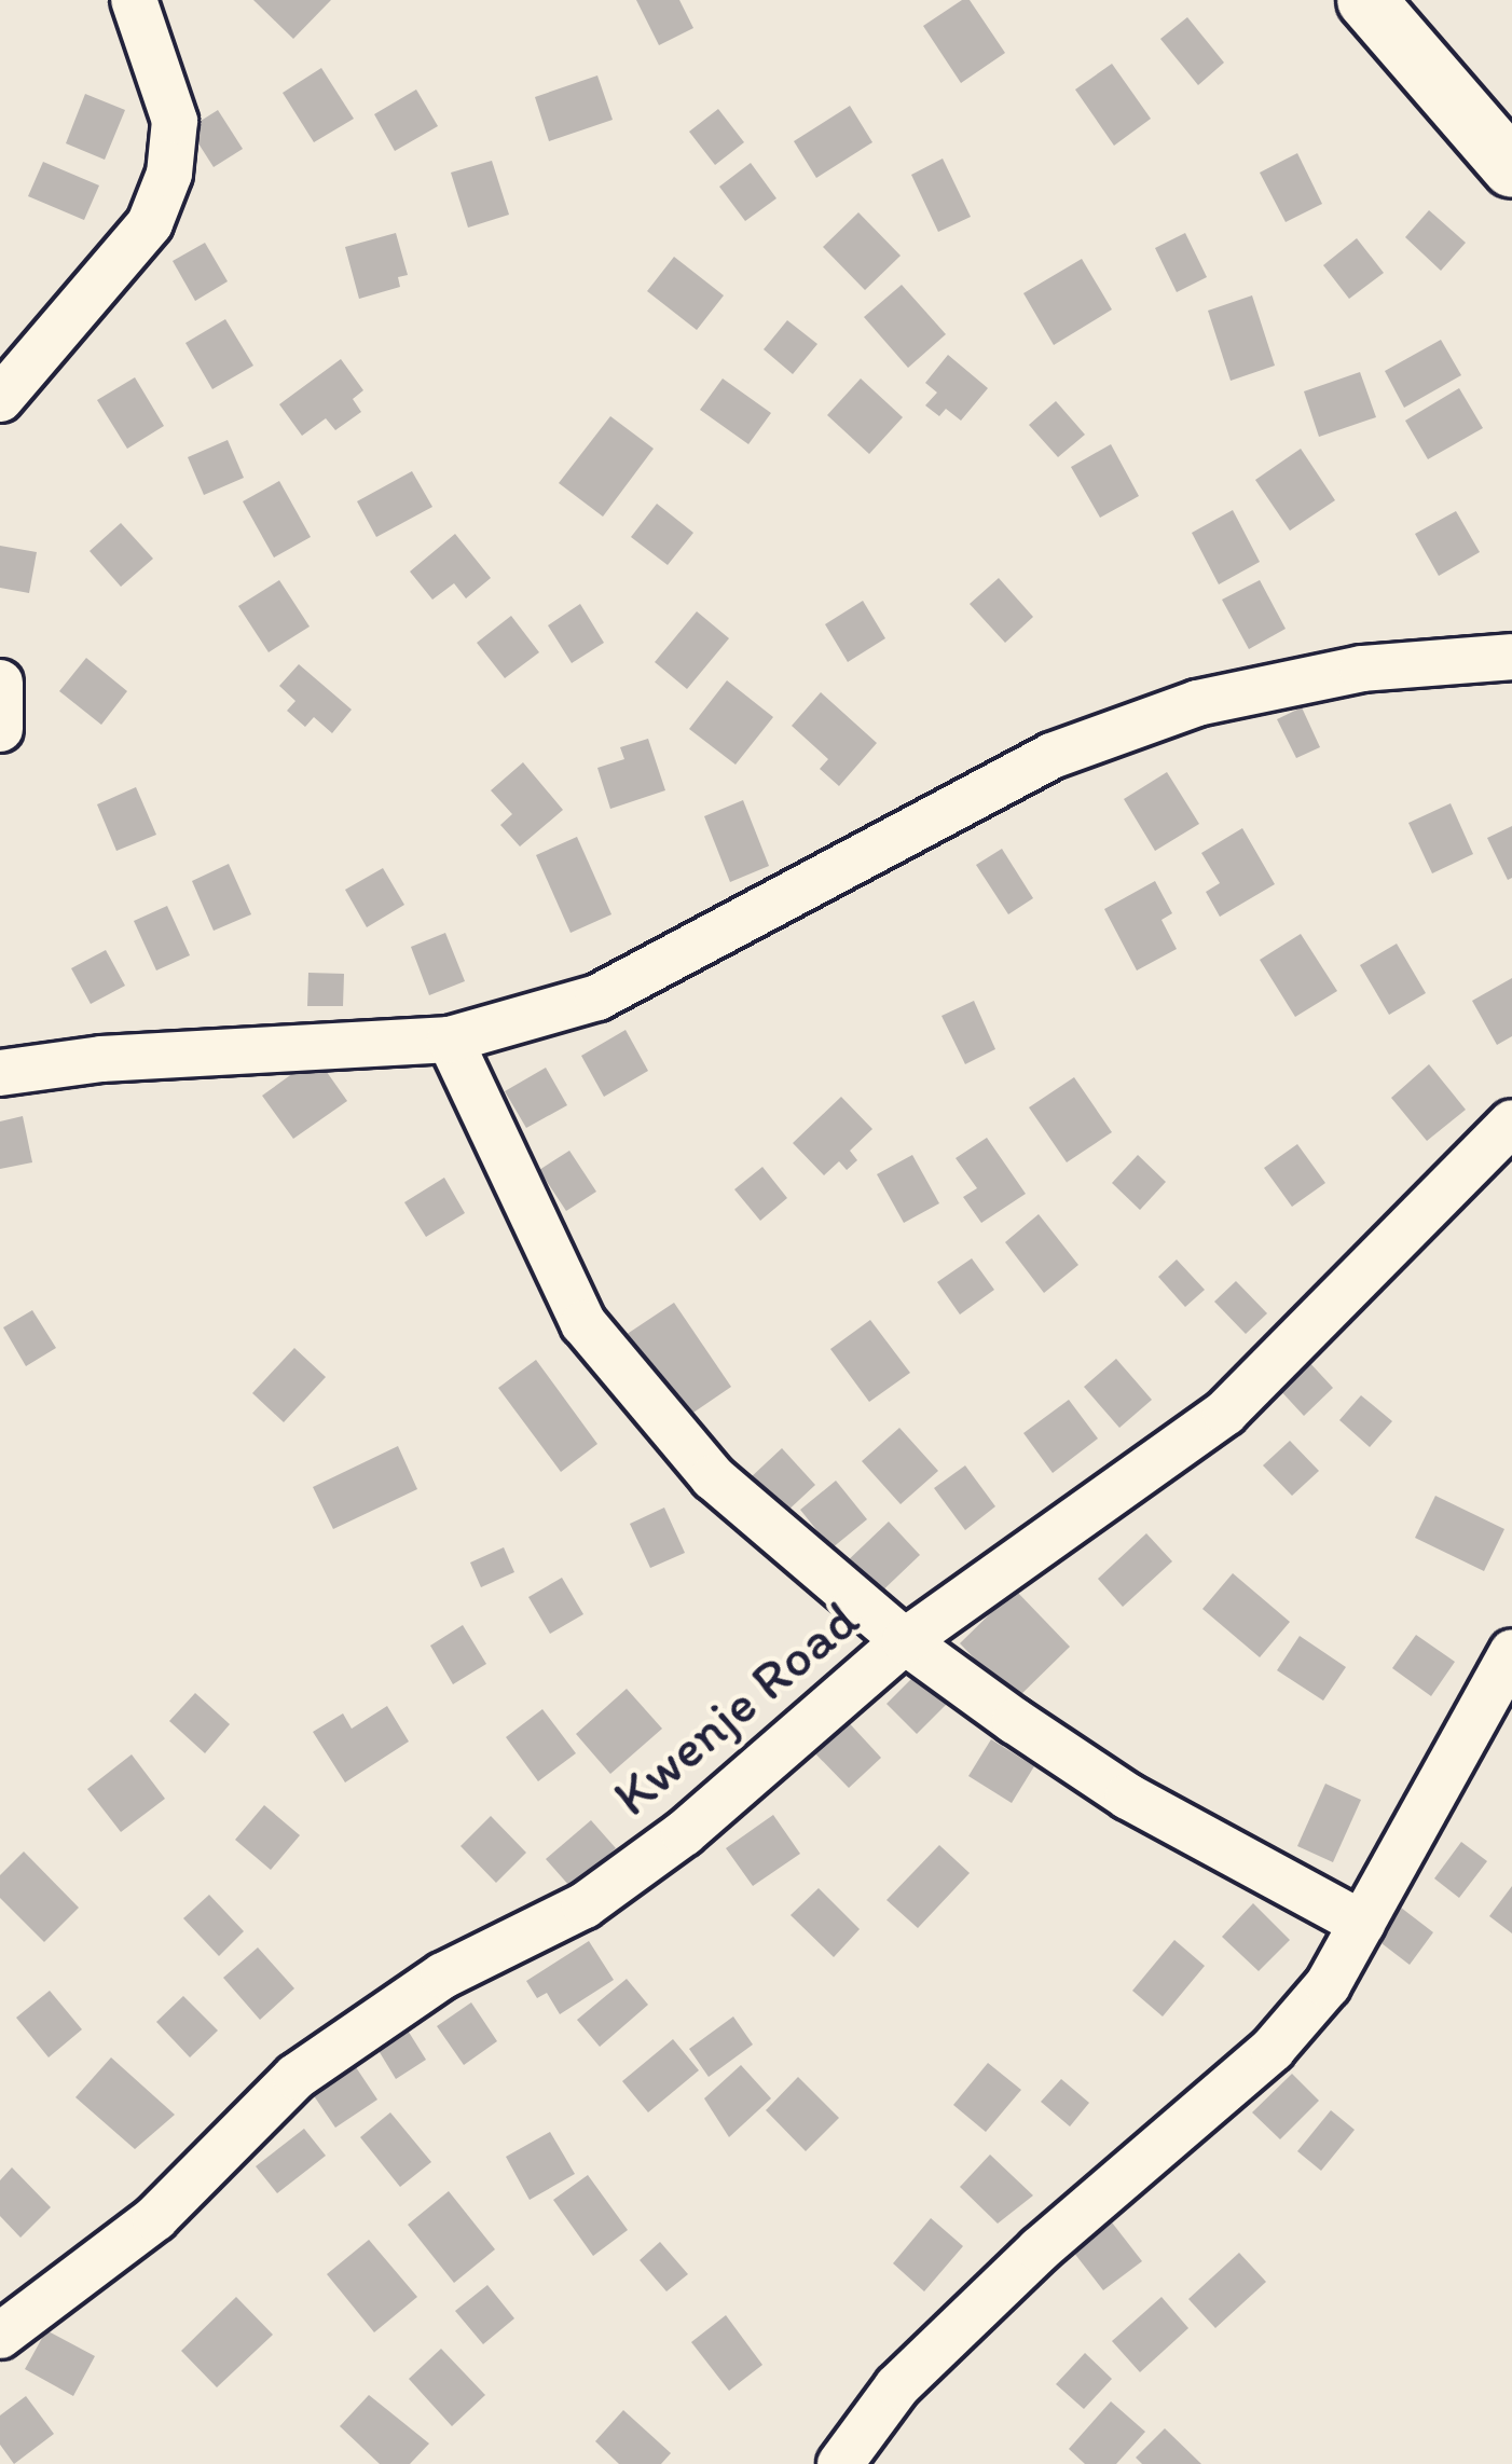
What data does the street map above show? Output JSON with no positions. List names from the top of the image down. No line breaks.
{"streets":{"street":["Kwenje Road"]}}
